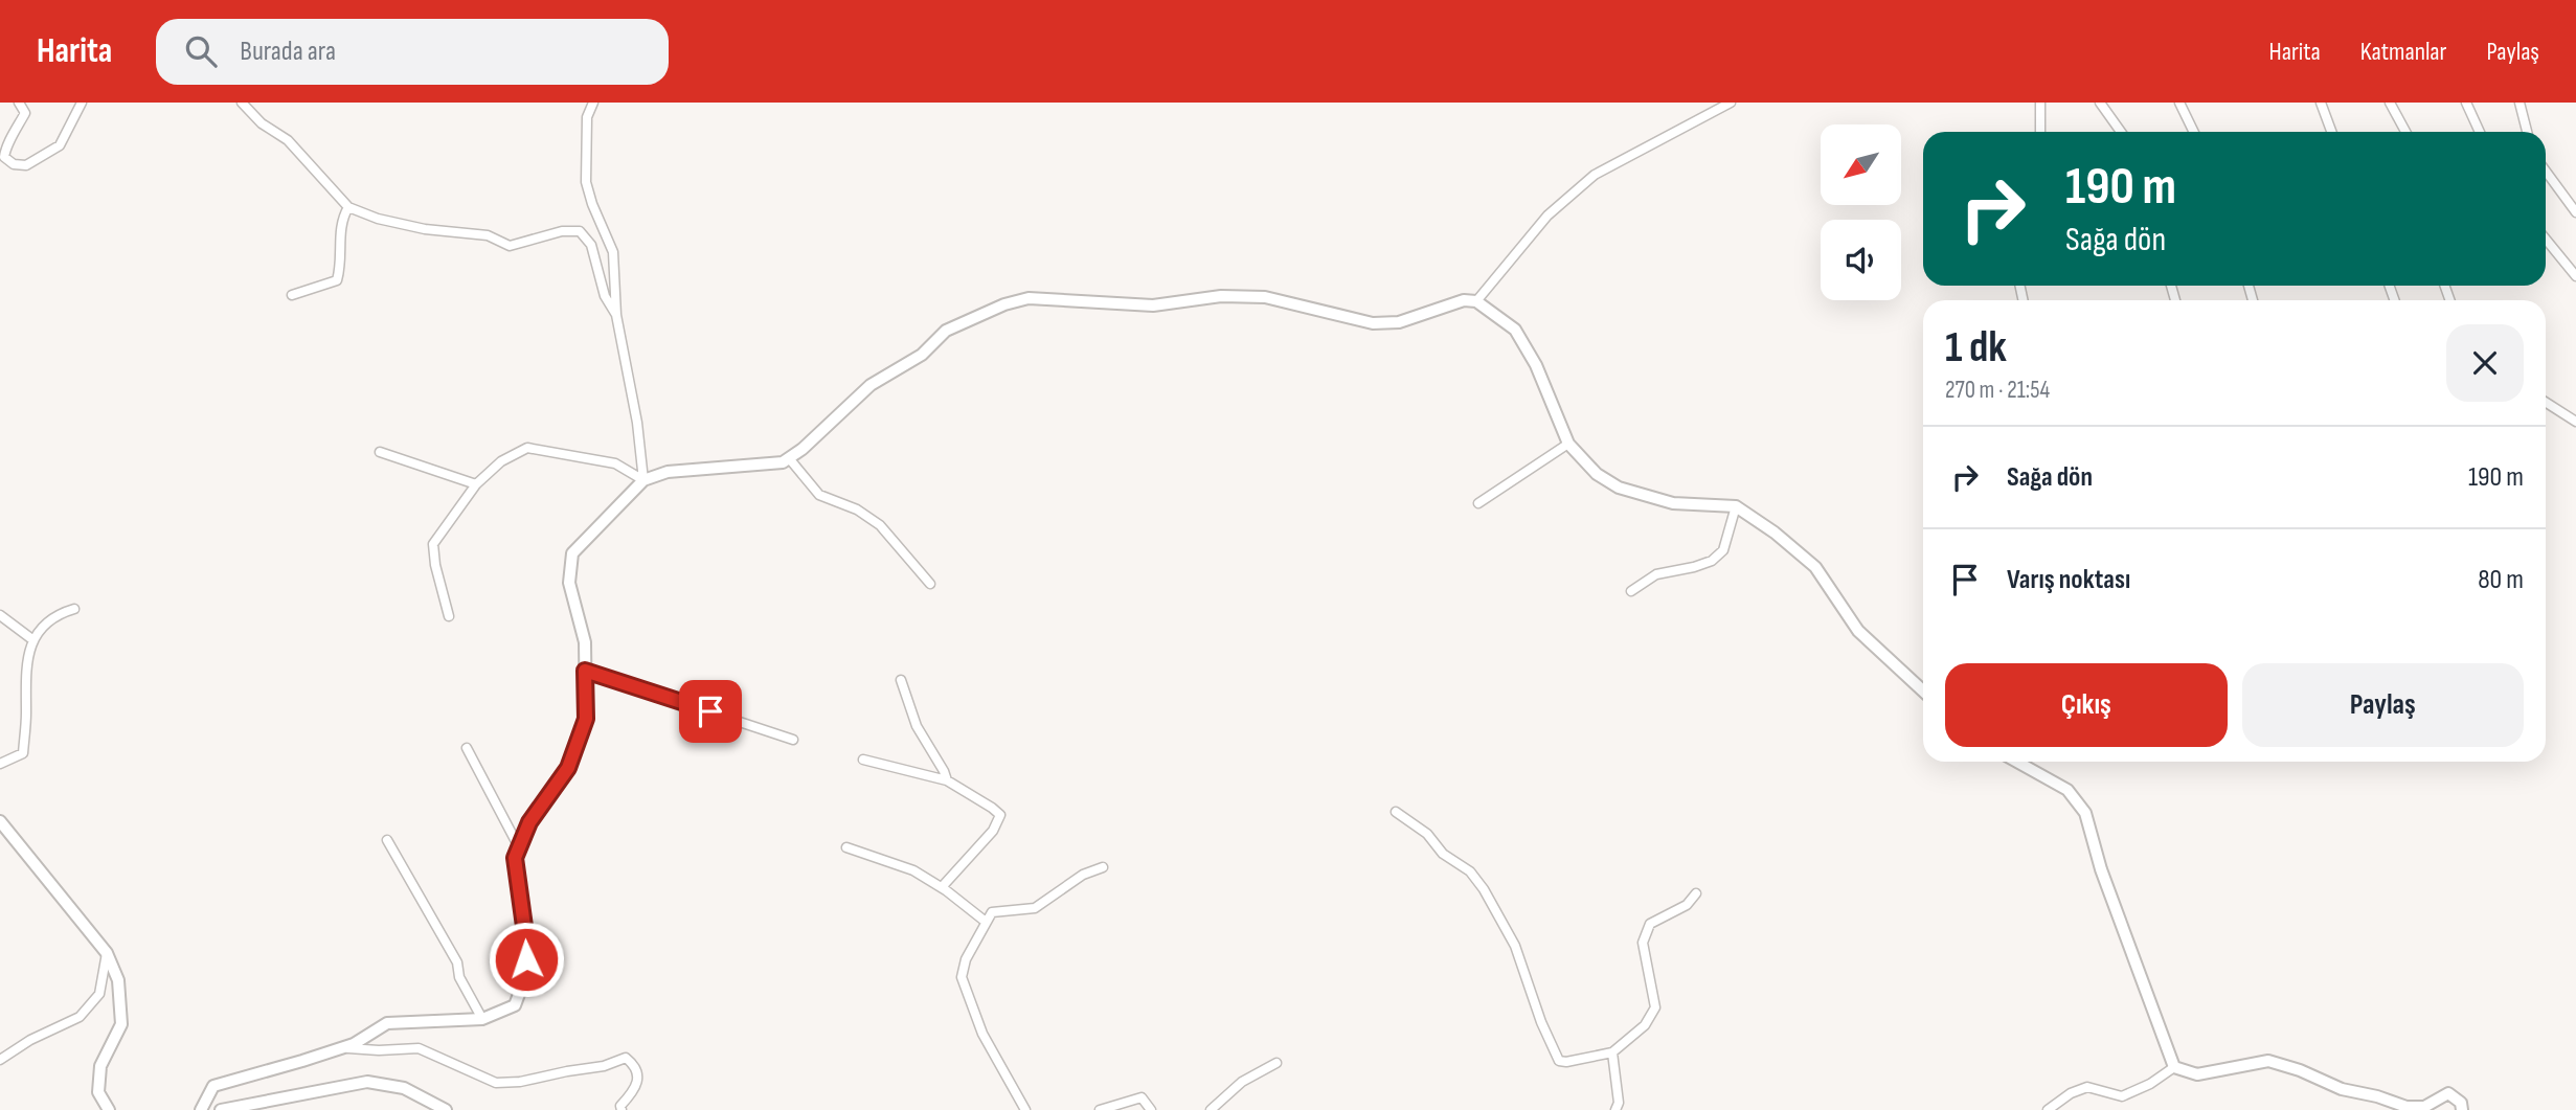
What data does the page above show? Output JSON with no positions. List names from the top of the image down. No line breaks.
{"north":"bottom left","page":{"header":"Harita","search":"Burada ara","nav":["Harita","Katmanlar","Paylaş"],"turn":["190 m","Sağa dön"],"heading":["1 dk","270 m · 21:54"],"list":[{"name":"Sağa dön","value":"190 m"},{"name":"Varış noktası","value":"80 m"}],"buttons":["Çıkış","Paylaş"]}}
